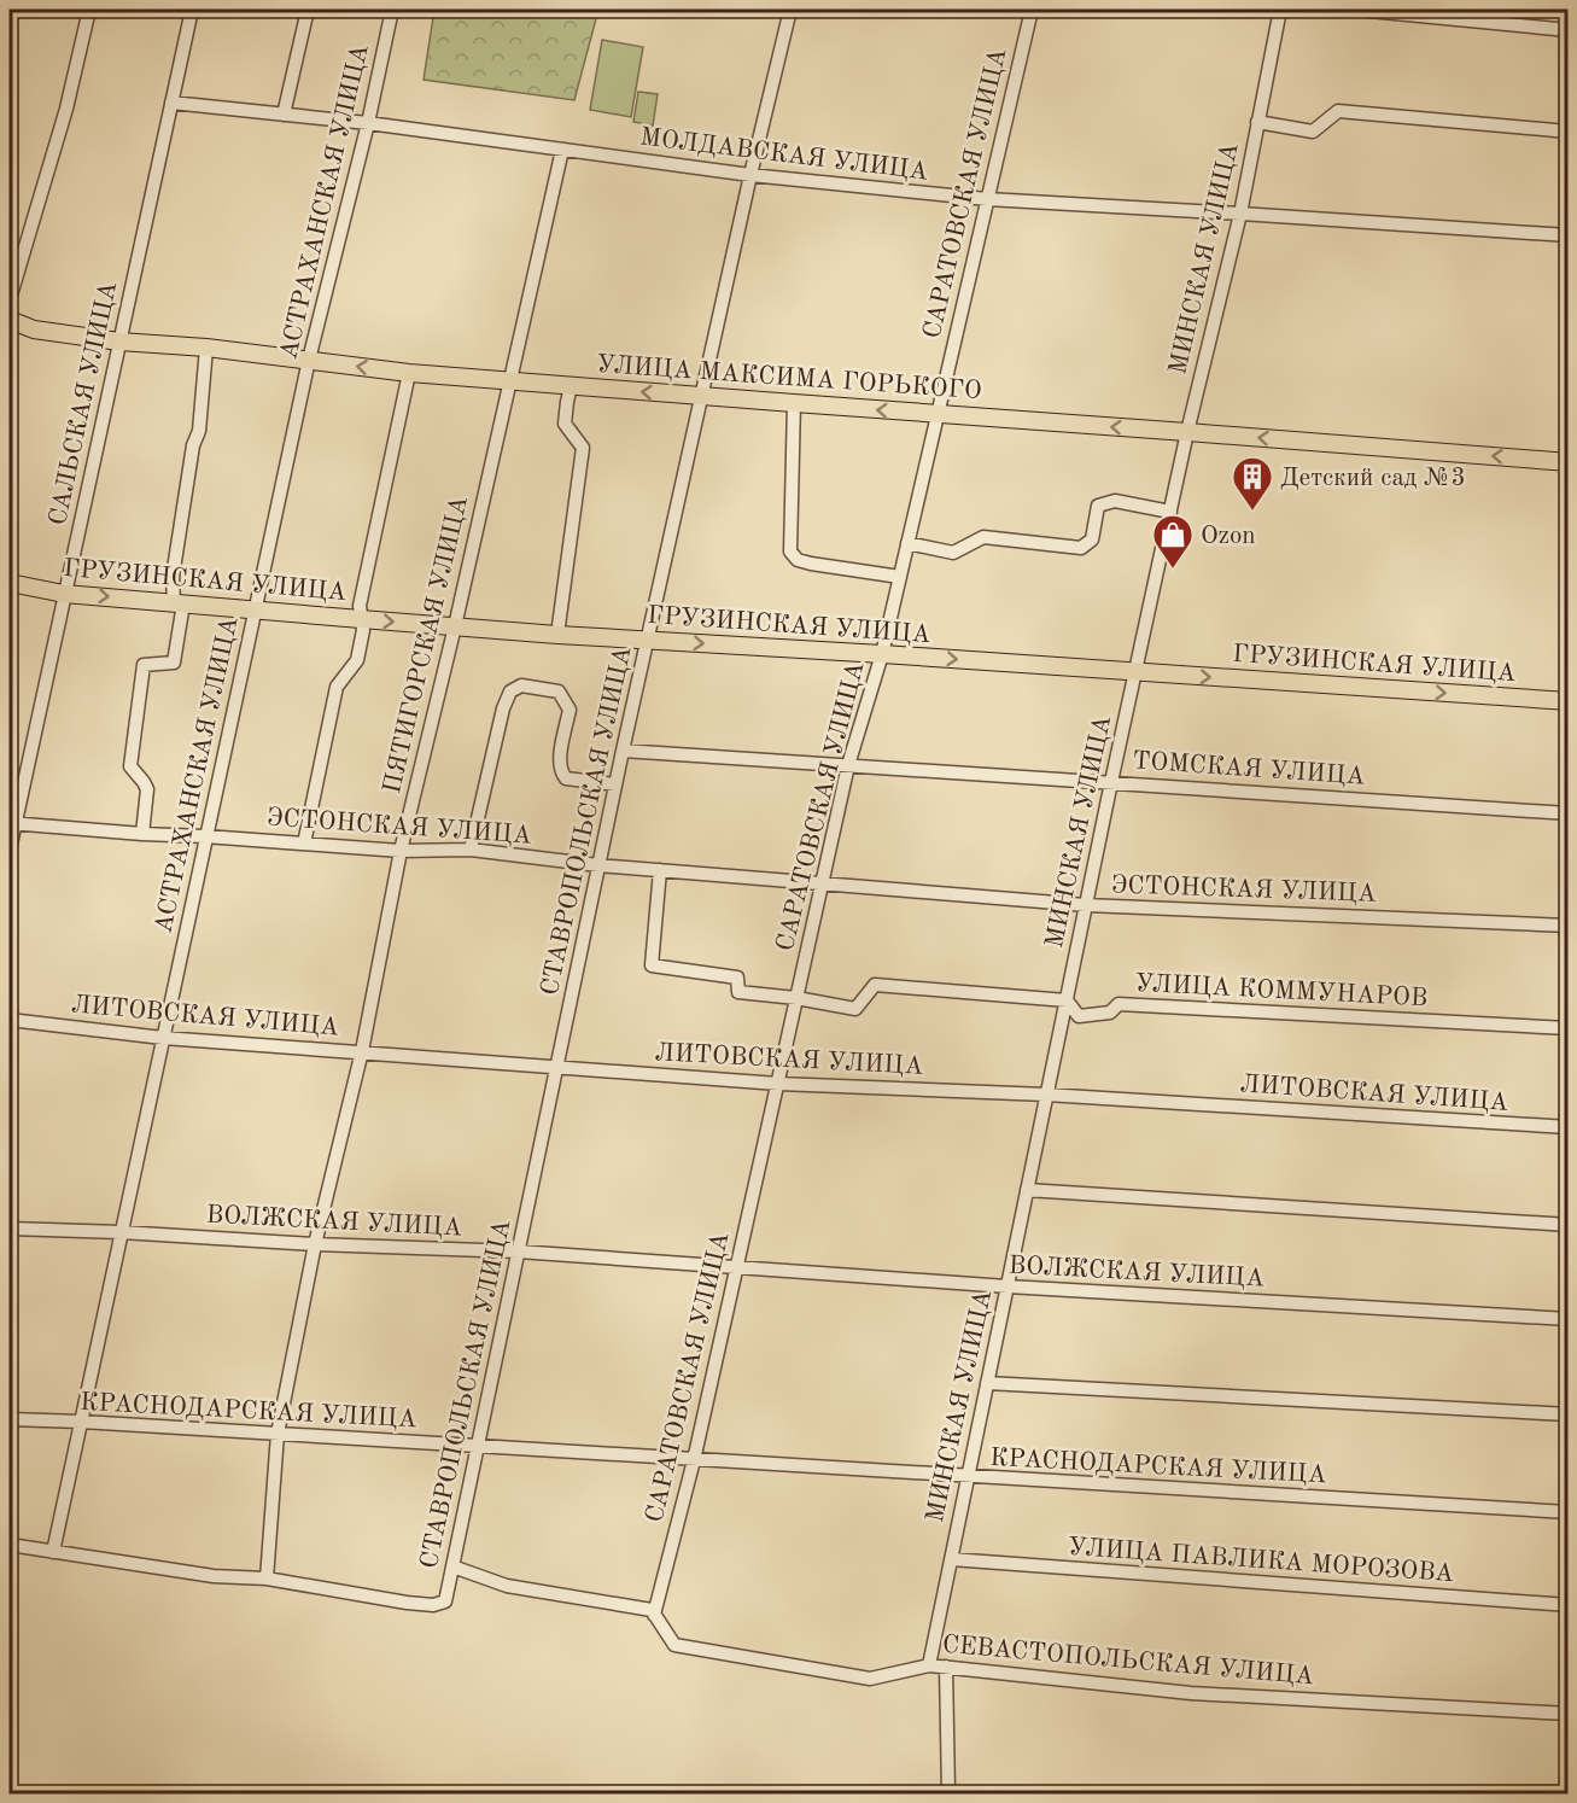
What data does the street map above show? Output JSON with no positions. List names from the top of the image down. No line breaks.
{"streets":{"main road":["УЛИЦА МАКСИМА ГОРЬКОГО","ГРУЗИНСКАЯ УЛИЦА"],"street":["МОЛДАВСКАЯ УЛИЦА","САРАТОВСКАЯ УЛИЦА","АСТРАХАНСКАЯ УЛИЦА","МИНСКАЯ УЛИЦА","САЛЬСКАЯ УЛИЦА","ПЯТИГОРСКАЯ УЛИЦА","ТОМСКАЯ УЛИЦА","СТАВРОПОЛЬСКАЯ УЛИЦА","ЭСТОНСКАЯ УЛИЦА","УЛИЦА КОММУНАРОВ","ЛИТОВСКАЯ УЛИЦА","ВОЛЖСКАЯ УЛИЦА","КРАСНОДАРСКАЯ УЛИЦА","УЛИЦА ПАВЛИКА МОРОЗОВА","СЕВАСТОПОЛЬСКАЯ УЛИЦА"]},"crossings":[["МОЛДАВСКАЯ УЛИЦА","САРАТОВСКАЯ УЛИЦА"],["МОЛДАВСКАЯ УЛИЦА","АСТРАХАНСКАЯ УЛИЦА"],["МОЛДАВСКАЯ УЛИЦА","МИНСКАЯ УЛИЦА"],["МОЛДАВСКАЯ УЛИЦА","САЛЬСКАЯ УЛИЦА"],["МОЛДАВСКАЯ УЛИЦА","ПЯТИГОРСКАЯ УЛИЦА"],["МОЛДАВСКАЯ УЛИЦА","СТАВРОПОЛЬСКАЯ УЛИЦА"],["САРАТОВСКАЯ УЛИЦА","УЛИЦА МАКСИМА ГОРЬКОГО"],["САРАТОВСКАЯ УЛИЦА","ГРУЗИНСКАЯ УЛИЦА"],["САРАТОВСКАЯ УЛИЦА","ТОМСКАЯ УЛИЦА"],["САРАТОВСКАЯ УЛИЦА","ЭСТОНСКАЯ УЛИЦА"],["САРАТОВСКАЯ УЛИЦА","УЛИЦА КОММУНАРОВ"],["САРАТОВСКАЯ УЛИЦА","ЛИТОВСКАЯ УЛИЦА"],["САРАТОВСКАЯ УЛИЦА","ВОЛЖСКАЯ УЛИЦА"],["САРАТОВСКАЯ УЛИЦА","КРАСНОДАРСКАЯ УЛИЦА"],["САРАТОВСКАЯ УЛИЦА","СЕВАСТОПОЛЬСКАЯ УЛИЦА"],["АСТРАХАНСКАЯ УЛИЦА","УЛИЦА МАКСИМА ГОРЬКОГО"],["АСТРАХАНСКАЯ УЛИЦА","ГРУЗИНСКАЯ УЛИЦА"],["АСТРАХАНСКАЯ УЛИЦА","ЭСТОНСКАЯ УЛИЦА"],["АСТРАХАНСКАЯ УЛИЦА","ЛИТОВСКАЯ УЛИЦА"],["АСТРАХАНСКАЯ УЛИЦА","ВОЛЖСКАЯ УЛИЦА"],["АСТРАХАНСКАЯ УЛИЦА","КРАСНОДАРСКАЯ УЛИЦА"],["МИНСКАЯ УЛИЦА","УЛИЦА МАКСИМА ГОРЬКОГО"],["МИНСКАЯ УЛИЦА","ГРУЗИНСКАЯ УЛИЦА"],["МИНСКАЯ УЛИЦА","ТОМСКАЯ УЛИЦА"],["МИНСКАЯ УЛИЦА","ЭСТОНСКАЯ УЛИЦА"],["МИНСКАЯ УЛИЦА","УЛИЦА КОММУНАРОВ"],["МИНСКАЯ УЛИЦА","ЛИТОВСКАЯ УЛИЦА"],["МИНСКАЯ УЛИЦА","ВОЛЖСКАЯ УЛИЦА"],["МИНСКАЯ УЛИЦА","КРАСНОДАРСКАЯ УЛИЦА"],["МИНСКАЯ УЛИЦА","УЛИЦА ПАВЛИКА МОРОЗОВА"],["МИНСКАЯ УЛИЦА","СЕВАСТОПОЛЬСКАЯ УЛИЦА"],["УЛИЦА МАКСИМА ГОРЬКОГО","САЛЬСКАЯ УЛИЦА"],["УЛИЦА МАКСИМА ГОРЬКОГО","ПЯТИГОРСКАЯ УЛИЦА"],["УЛИЦА МАКСИМА ГОРЬКОГО","СТАВРОПОЛЬСКАЯ УЛИЦА"],["САЛЬСКАЯ УЛИЦА","ГРУЗИНСКАЯ УЛИЦА"],["САЛЬСКАЯ УЛИЦА","ЭСТОНСКАЯ УЛИЦА"],["ГРУЗИНСКАЯ УЛИЦА","ПЯТИГОРСКАЯ УЛИЦА"],["ГРУЗИНСКАЯ УЛИЦА","СТАВРОПОЛЬСКАЯ УЛИЦА"],["ПЯТИГОРСКАЯ УЛИЦА","СТАВРОПОЛЬСКАЯ УЛИЦА"],["ПЯТИГОРСКАЯ УЛИЦА","ЭСТОНСКАЯ УЛИЦА"],["ПЯТИГОРСКАЯ УЛИЦА","ЛИТОВСКАЯ УЛИЦА"],["ПЯТИГОРСКАЯ УЛИЦА","ВОЛЖСКАЯ УЛИЦА"],["ПЯТИГОРСКАЯ УЛИЦА","КРАСНОДАРСКАЯ УЛИЦА"],["ТОМСКАЯ УЛИЦА","СТАВРОПОЛЬСКАЯ УЛИЦА"],["СТАВРОПОЛЬСКАЯ УЛИЦА","ЭСТОНСКАЯ УЛИЦА"],["СТАВРОПОЛЬСКАЯ УЛИЦА","ЛИТОВСКАЯ УЛИЦА"],["СТАВРОПОЛЬСКАЯ УЛИЦА","ВОЛЖСКАЯ УЛИЦА"],["СТАВРОПОЛЬСКАЯ УЛИЦА","КРАСНОДАРСКАЯ УЛИЦА"],["ЭСТОНСКАЯ УЛИЦА","УЛИЦА КОММУНАРОВ"]],"one_way":["УЛИЦА МАКСИМА ГОРЬКОГО","ГРУЗИНСКАЯ УЛИЦА"],"places":{"building":["Детский сад №3"],"shop":["Ozon"]}}
